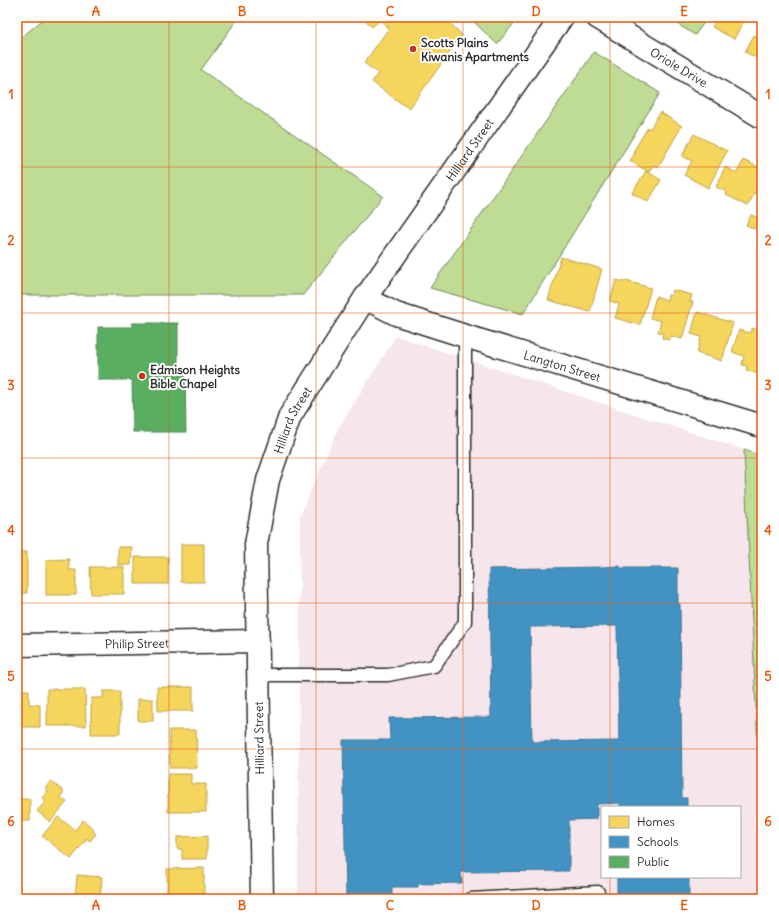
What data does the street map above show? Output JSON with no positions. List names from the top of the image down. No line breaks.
{"streets":{"street":["Oriole Drive","Hilliard Street","Langton Street","Philip Street"]},"crossings":[["Hilliard Street","Langton Street"],["Hilliard Street","Philip Street"]],"places":["Scotts Plains Kiwanis Apartments","Edmison Heights Bible Chapel"],"legend":["Homes","Schools","Public"],"grid":{"columns":["A","B","C","D","E"],"rows":["1","2","3","4","5","6"]}}
